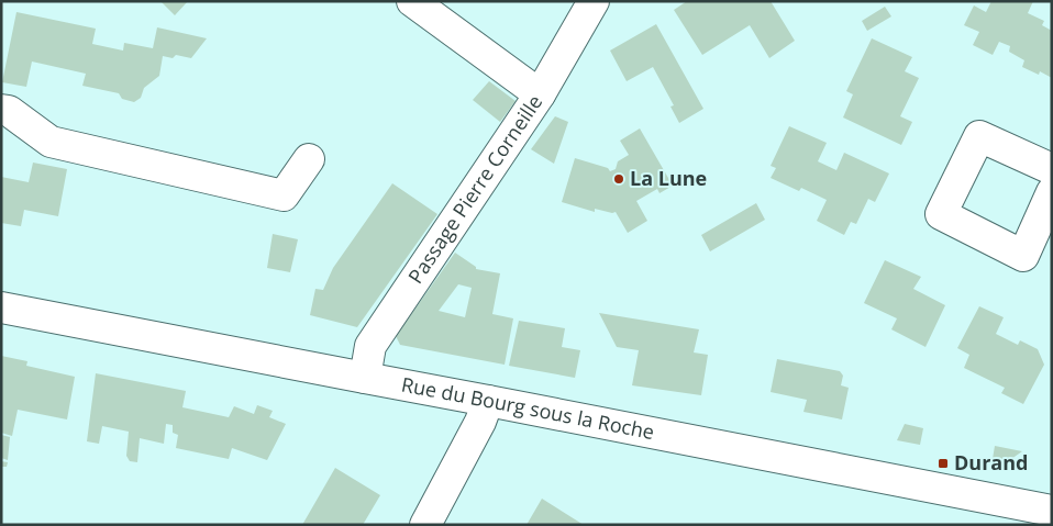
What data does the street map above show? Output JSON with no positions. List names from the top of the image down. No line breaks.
{"streets":{"street":["Passage Pierre Corneille","Rue du Bourg sous la Roche"]},"crossings":[["Passage Pierre Corneille","Rue du Bourg sous la Roche"]],"places":{"other":["La Lune"],"transit":["Durand"]}}
